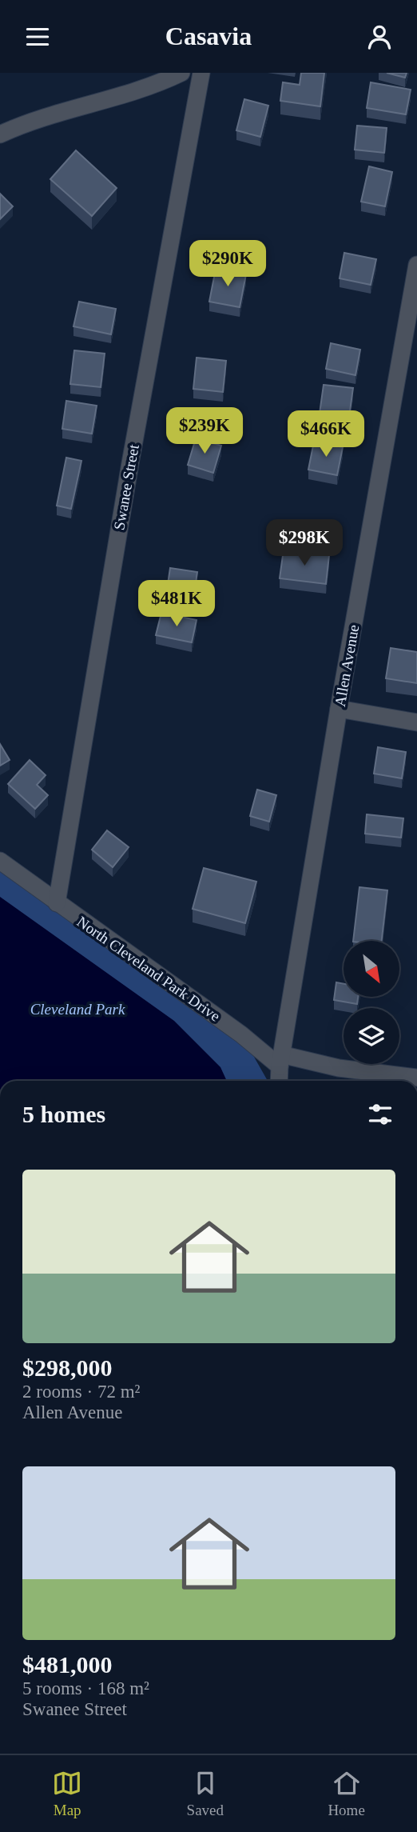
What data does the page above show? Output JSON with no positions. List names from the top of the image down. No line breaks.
{"streets":{"street":["Swanee Street","Allen Avenue","North Cleveland Park Drive"]},"crossings":[["Swanee Street","North Cleveland Park Drive"],["Allen Avenue","North Cleveland Park Drive"]],"parks":["Cleveland Park"],"north":"bottom right","page":{"header":"Casavia","price":["$290K","$239K","$466K","$298K","$481K"],"heading":"5 homes","list":[{"name":"$298,000","note":"2 rooms · 72 m² · Allen Avenue"},{"name":"$481,000","note":"5 rooms · 168 m² · Swanee Street"}],"tabs":["Map","Saved","Home"]}}
